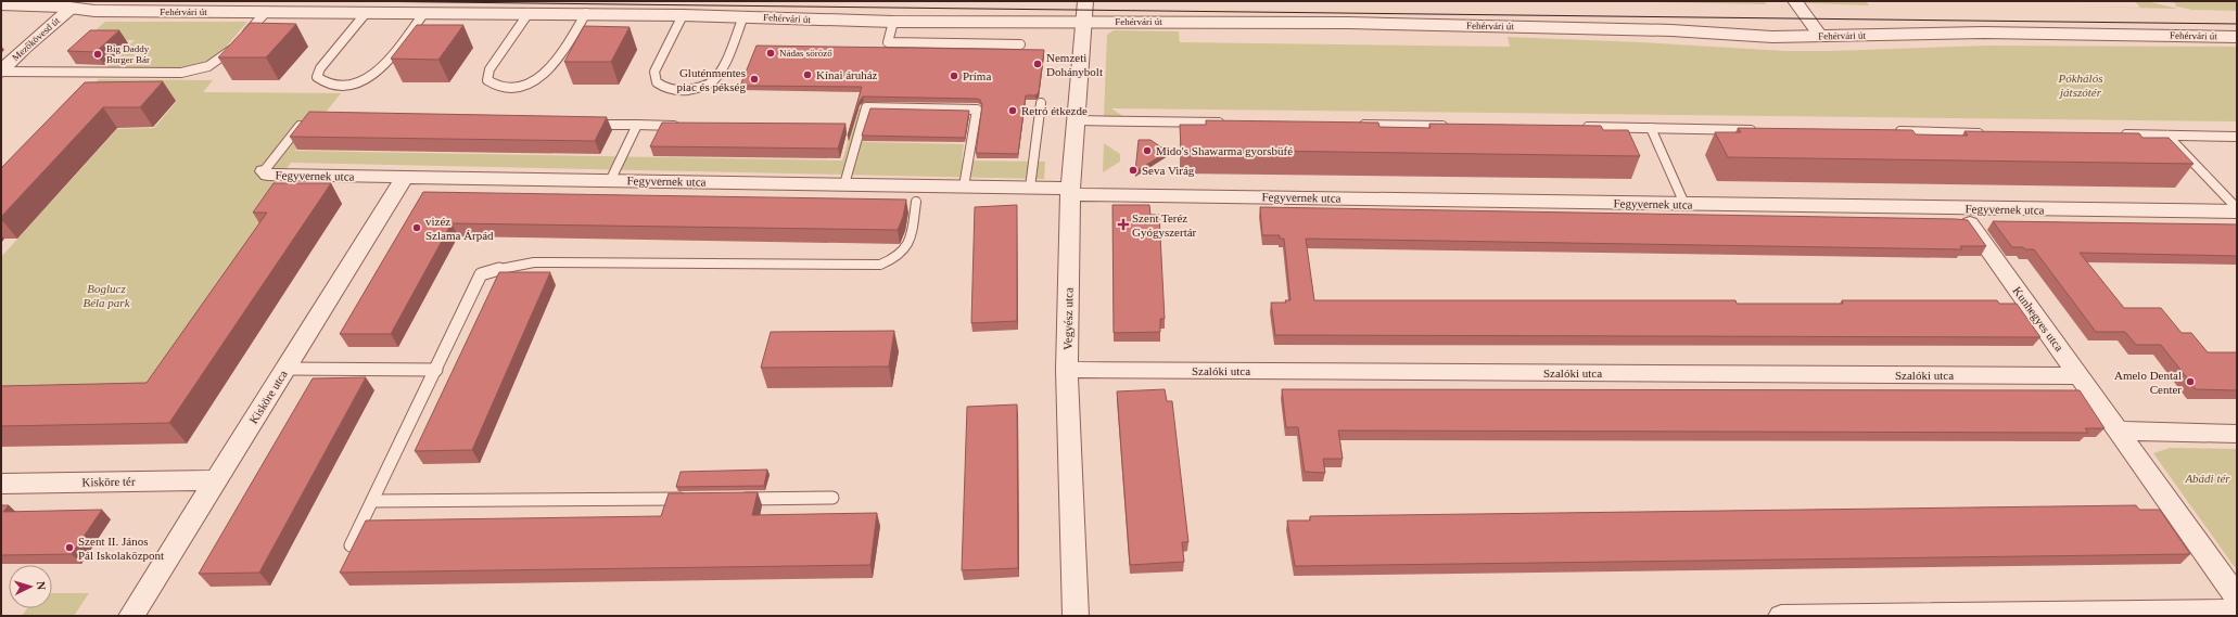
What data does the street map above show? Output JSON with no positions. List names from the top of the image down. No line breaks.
{"streets":{"street":["Fehérvári út","Mezőkövesd út","Fegyvernek utca","Vegyész utca","Kunhegyes utca","Szalóki utca","Kisköre utca","Kisköre tér"]},"crossings":[["Fehérvári út","Mezőkövesd út"],["Fehérvári út","Vegyész utca"],["Fegyvernek utca","Vegyész utca"],["Fegyvernek utca","Kunhegyes utca"],["Fegyvernek utca","Kisköre utca"],["Vegyész utca","Szalóki utca"],["Kunhegyes utca","Szalóki utca"],["Kisköre utca","Kisköre tér"]],"parks":["Pókhálós játszótér","Boglucz Béla park","Abádi tér"],"places":{"other":["Nádas söröző","Big Daddy Burger Bár","Nemzeti Dohánybolt","Kínai áruház","Príma","Gluténmentes piac és pékség","Retró étkezde","Mido's Shawarma gyorsbüfé","Seva Virág","vizéz Szlama Árpád","Amelo Dental Center","Szent II. János Pál Iskolaközpont"],"health":["Szent Teréz Gyógyszertár"]},"north":"right"}
